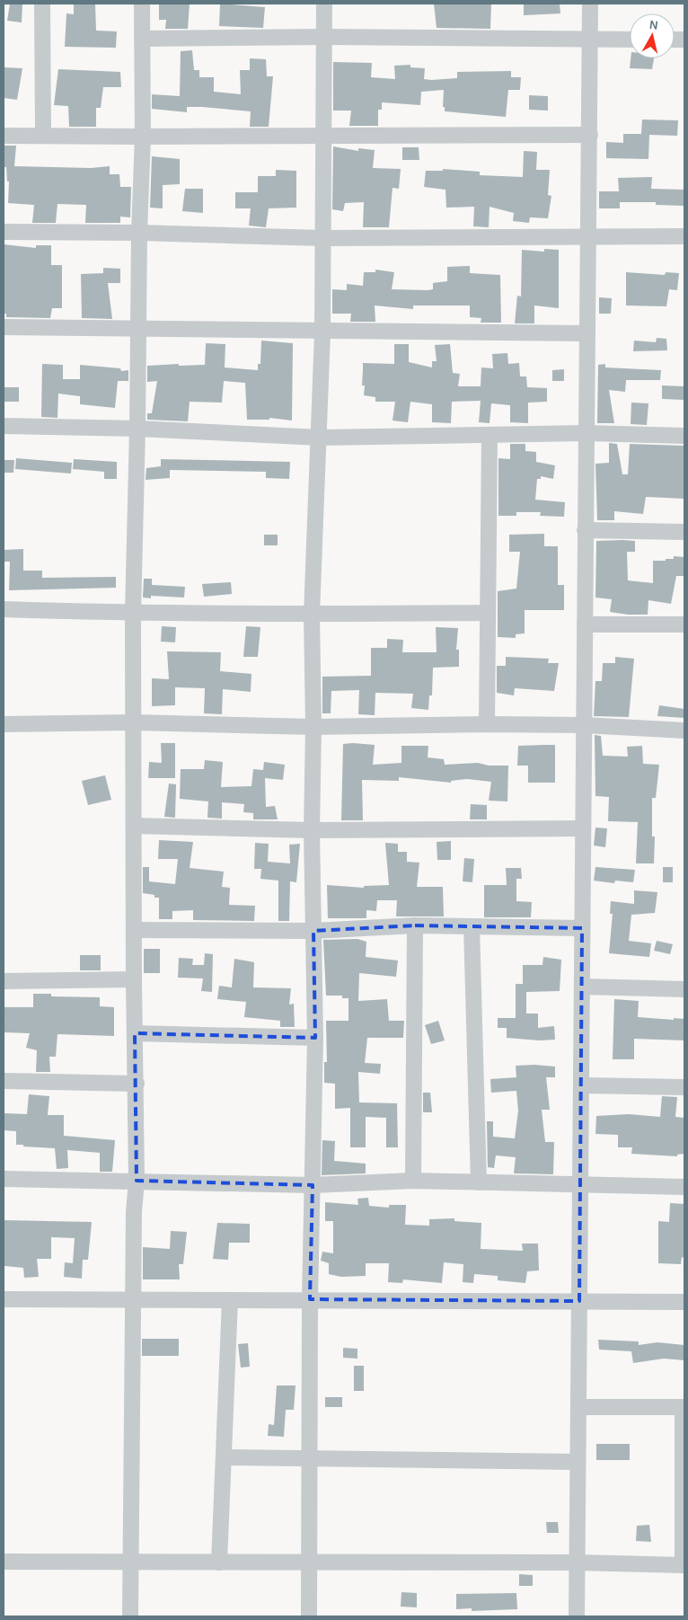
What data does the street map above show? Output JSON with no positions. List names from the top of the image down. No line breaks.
{"north":"top"}
